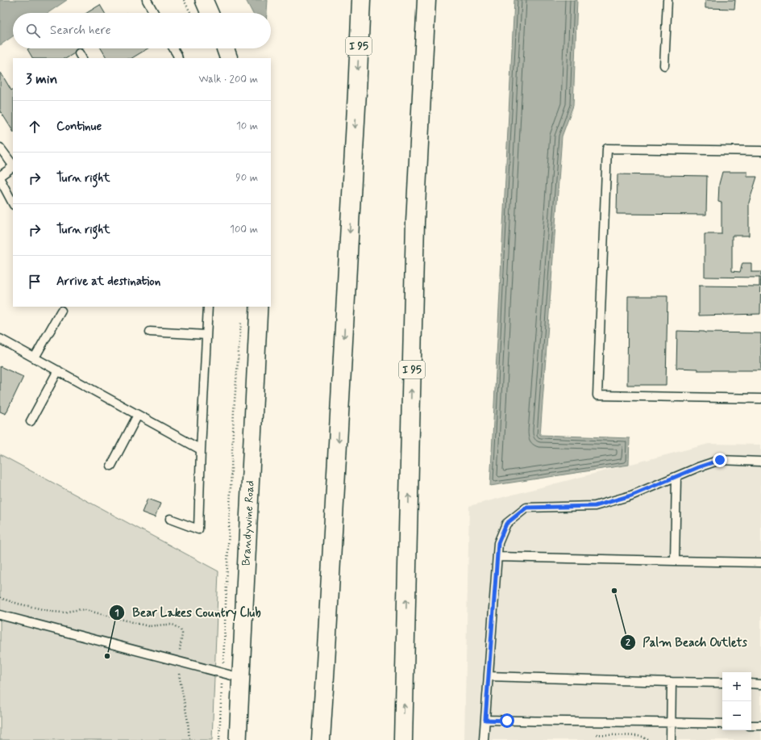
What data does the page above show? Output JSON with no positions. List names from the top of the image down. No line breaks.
{"streets":{"highway":["I 95"],"street":["Brandywine Road"]},"places":["Palm Beach Outlets","Bear Lakes Country Club"],"page":{"search":"Search here","heading":["3 min","Walk · 200 m"],"list":[["Continue","10 m"],["Turn right","90 m"],["Turn right","100 m"],"Arrive at destination"],"map_buttons":["+","−"]}}
